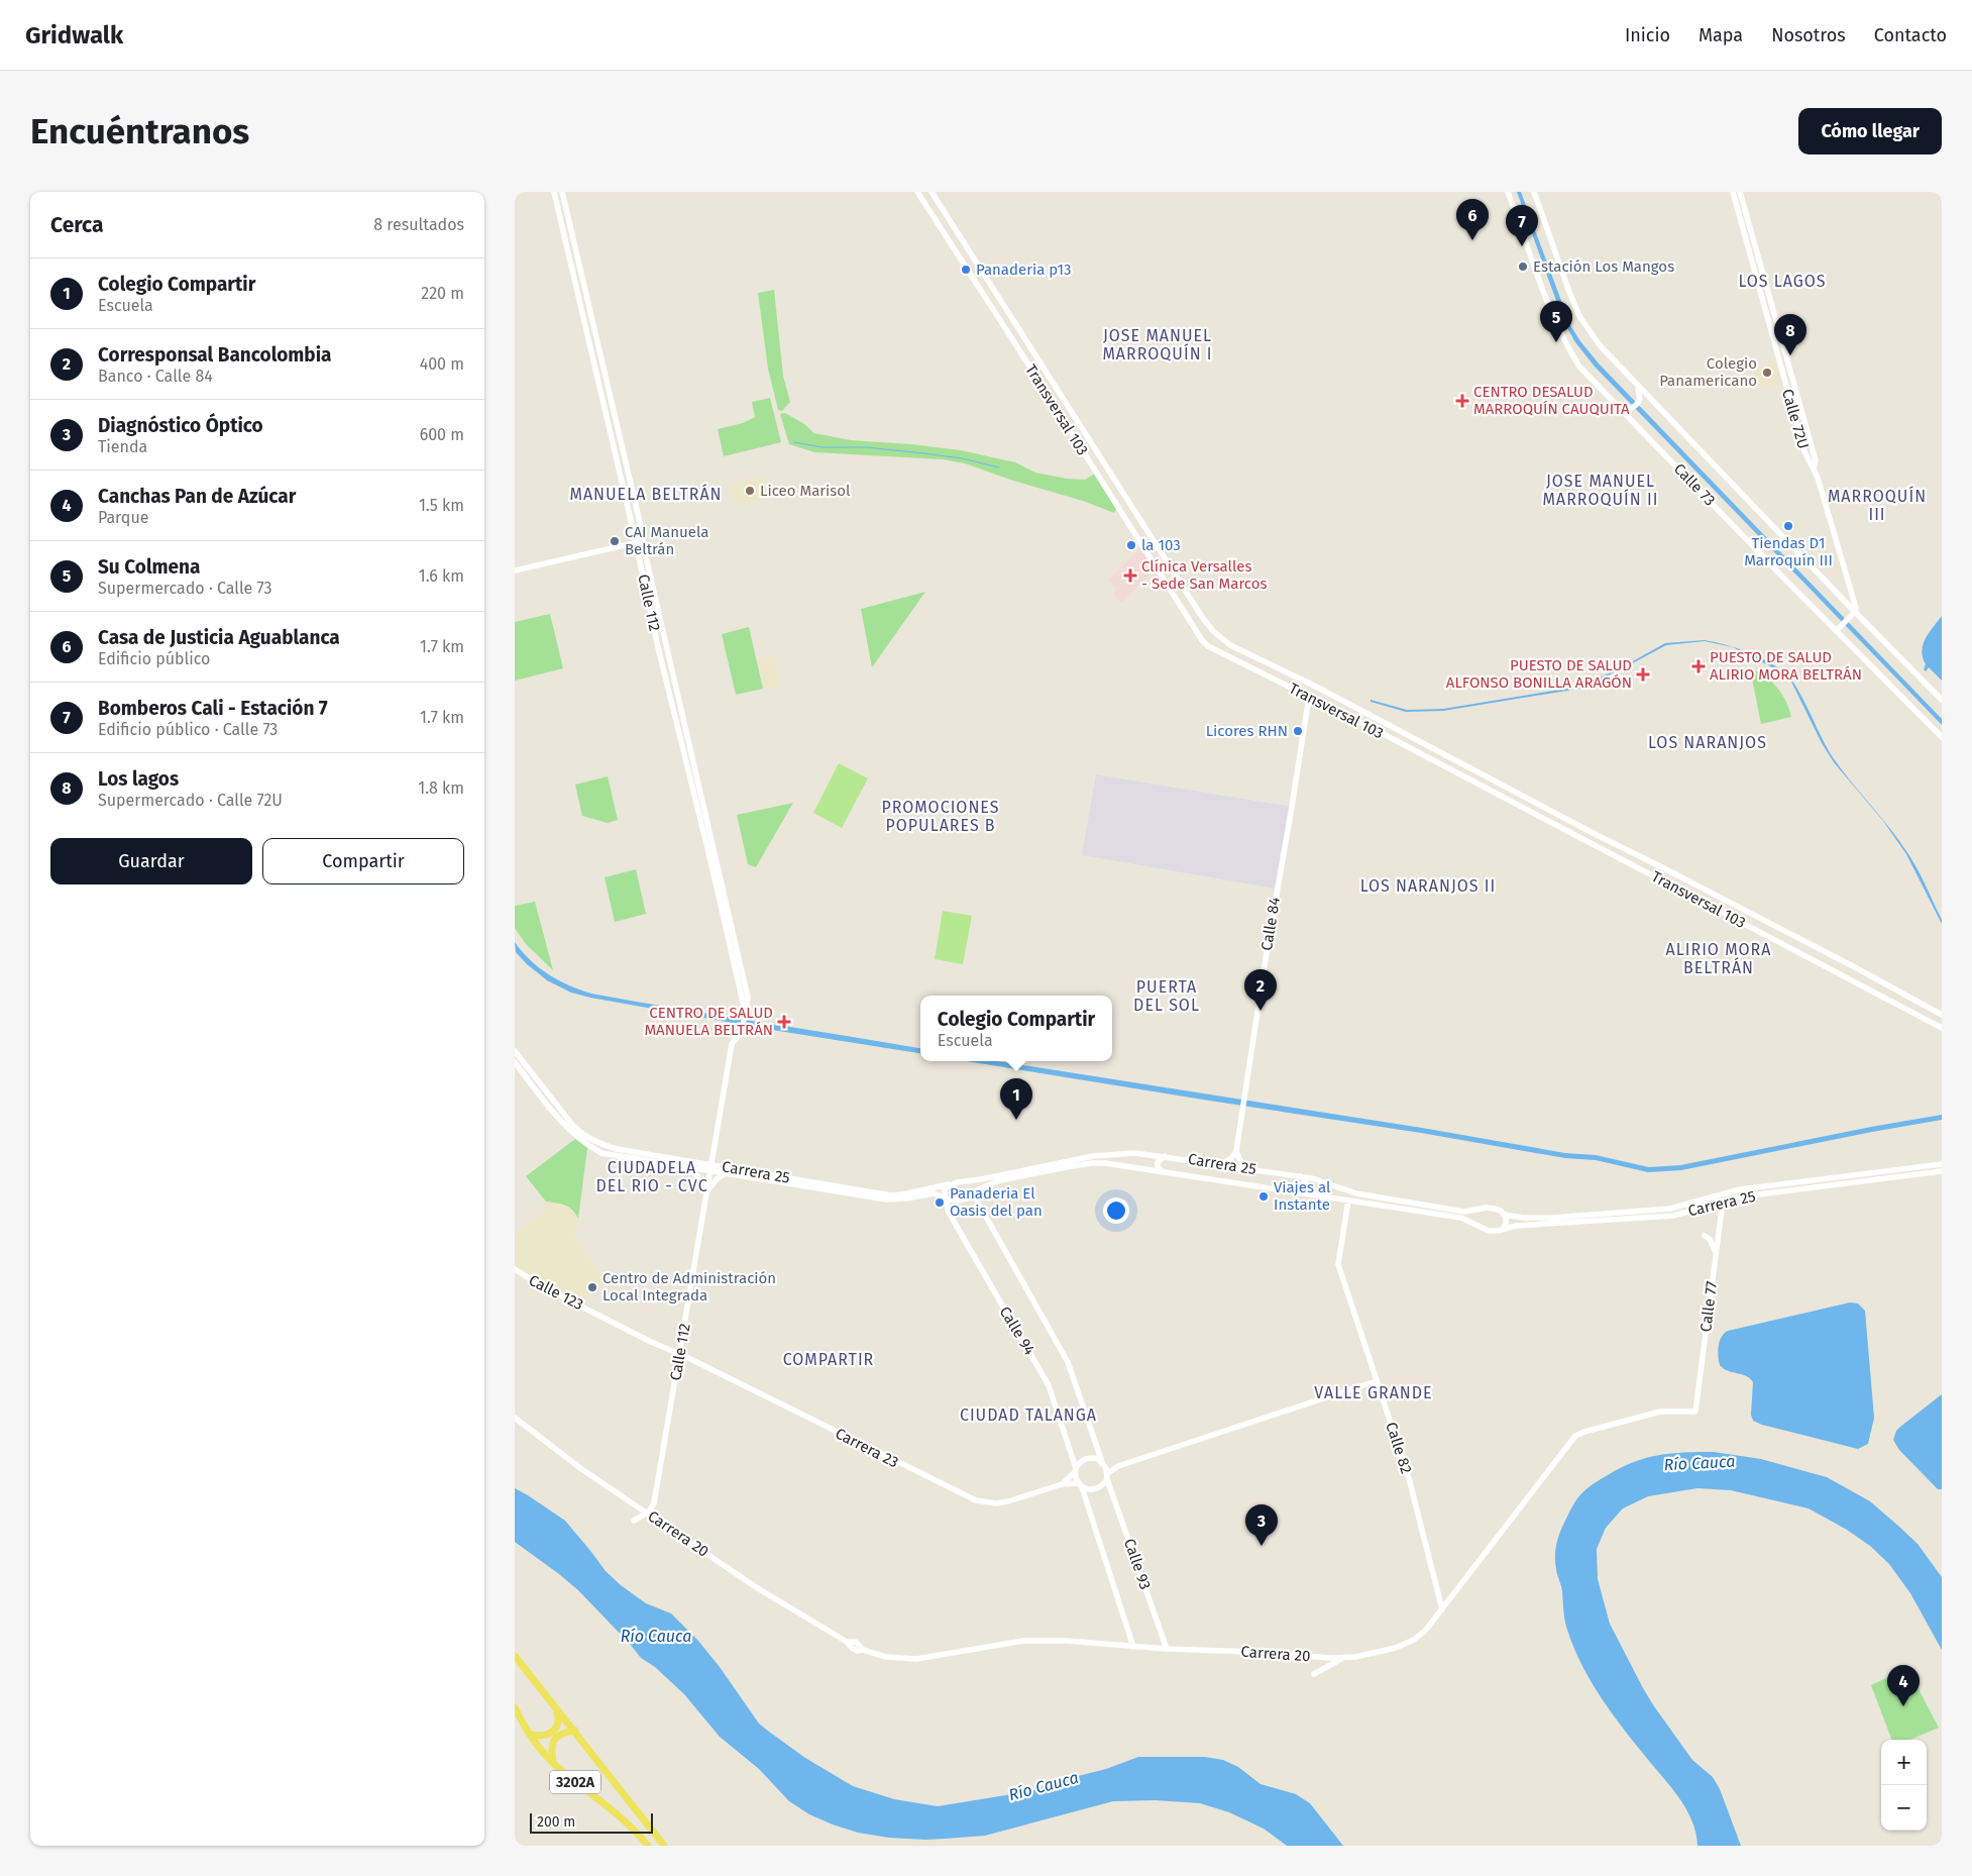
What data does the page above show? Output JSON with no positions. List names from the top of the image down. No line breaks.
{"streets":{"main road":["3202A"],"street":["Transversal 103","Calle 72U","Calle 73","Calle 112","Calle 84","Carrera 25","Calle 123","Calle 77","Calle 94","Carrera 23","Calle 82","Carrera 20","Calle 93"]},"crossings":[["Transversal 103","Calle 84"],["Calle 72U","Calle 73"],["Calle 112","Carrera 25"],["Calle 112","Calle 123"],["Calle 112","Carrera 23"],["Calle 112","Carrera 20"],["Carrera 25","Calle 77"],["Carrera 25","Calle 94"],["Carrera 25","Calle 82"],["Calle 123","Carrera 23"],["Calle 77","Carrera 20"],["Calle 94","Carrera 23"],["Calle 94","Calle 93"],["Carrera 23","Calle 93"],["Calle 82","Carrera 20"],["Carrera 20","Calle 93"]],"districts":["LOS LAGOS","JOSE MANUEL MARROQUÍN I","JOSE MANUEL MARROQUÍN II","MANUELA BELTRÁN","MARROQUÍN III","LOS NARANJOS","PROMOCIONES POPULARES B","LOS NARANJOS II","ALIRIO MORA BELTRÁN","PUERTA DEL SOL","CIUDADELA DEL RIO - CVC","COMPARTIR","VALLE GRANDE","CIUDAD TALANGA"],"water":["Río Cauca"],"places":{"other":["Estación Los Mangos","Panaderia p13","Colegio Panamericano","Liceo Marisol","Tiendas D1 Marroquín III","CAI Manuela Beltrán","la 103","Licores RHN","Viajes al Instante","Panaderia El Oasis del pan","Centro de Administración Local Integrada"],"health":["CENTRO DESALUD MARROQUÍN CAUQUITA","Clínica Versalles - Sede San Marcos","PUESTO DE SALUD ALIRIO MORA BELTRÁN","PUESTO DE SALUD ALFONSO BONILLA ARAGÓN","CENTRO DE SALUD MANUELA BELTRÁN"]},"scale_bar":"200 m","page":{"header":"Gridwalk","nav":["Inicio","Mapa","Nosotros","Contacto"],"buttons":["Cómo llegar",["Guardar","Compartir"]],"title":"Encuéntranos","heading":["Cerca","8 resultados"],"pins":["6","7","5","8","2","1","3","4"],"list":[{"mark":"1","name":"Colegio Compartir","note":"Escuela","value":"220 m"},{"mark":"2","name":"Corresponsal Bancolombia","note":"Banco · Calle 84","value":"400 m"},{"mark":"3","name":"Diagnóstico Óptico","note":"Tienda","value":"600 m"},{"mark":"4","name":"Canchas Pan de Azúcar","note":"Parque","value":"1.5 km"},{"mark":"5","name":"Su Colmena","note":"Supermercado · Calle 73","value":"1.6 km"},{"mark":"6","name":"Casa de Justicia Aguablanca","note":"Edificio público","value":"1.7 km"},{"mark":"7","name":"Bomberos Cali - Estación 7","note":"Edificio público · Calle 73","value":"1.7 km"},{"mark":"8","name":"Los lagos","note":"Supermercado · Calle 72U","value":"1.8 km"}],"popup":["Colegio Compartir","Escuela"],"map_buttons":["+","−"],"scale":"200 m"}}
